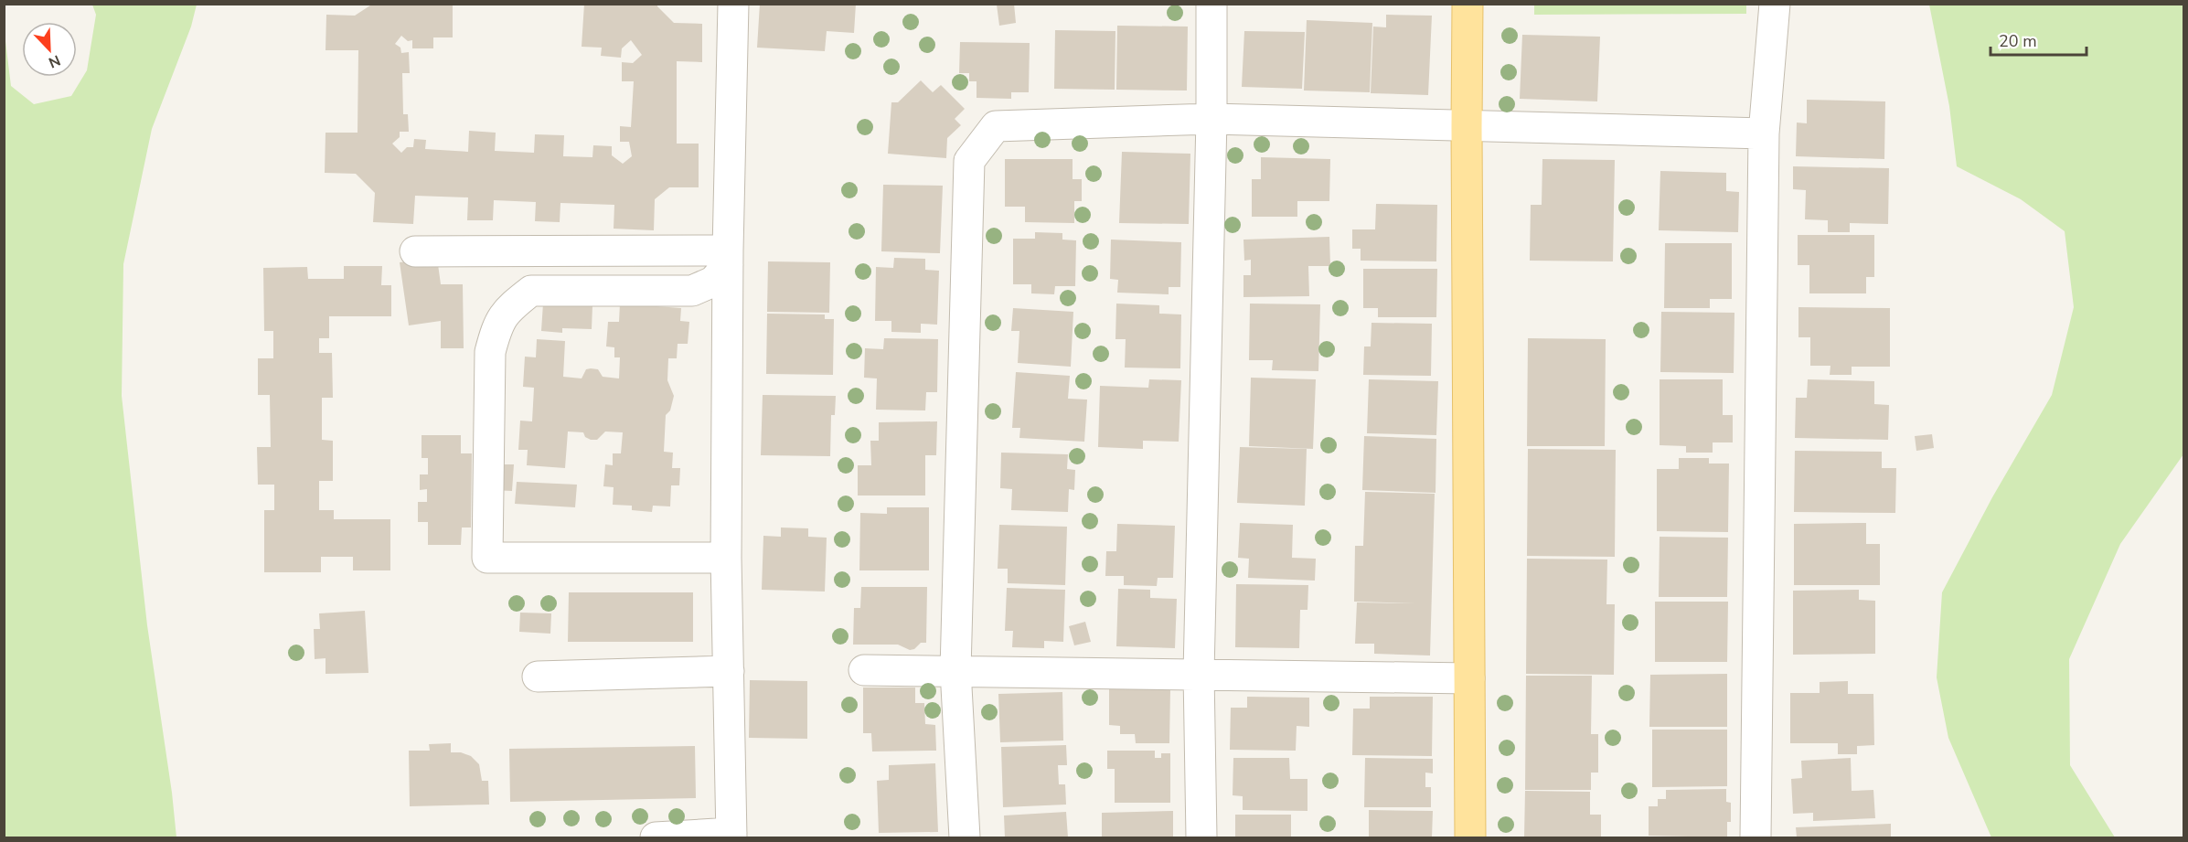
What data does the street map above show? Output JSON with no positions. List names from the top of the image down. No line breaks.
{"scale_bar":"20 m","north":"bottom right"}
